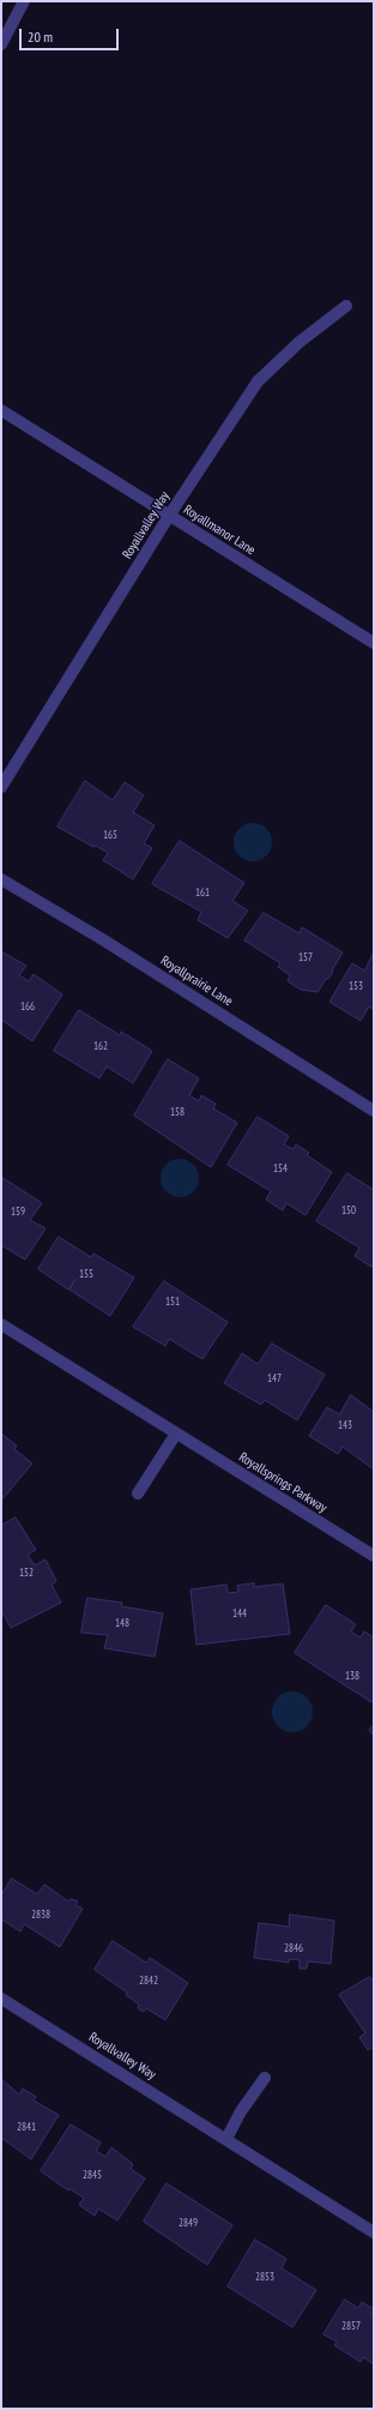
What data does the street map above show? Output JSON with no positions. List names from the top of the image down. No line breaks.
{"streets":{"street":["Royallvalley Way","Royallmanor Lane","Royallprairie Lane","Royallsprings Parkway"]},"crossings":[["Royallvalley Way","Royallmanor Lane"]],"house_numbers":["165","161","157","153","166","162","158","154","150","159","155","151","147","143","152","144","148","138","2838","2846","2842","2841","2845","2849","2853","2857"],"scale_bar":"20 m"}
